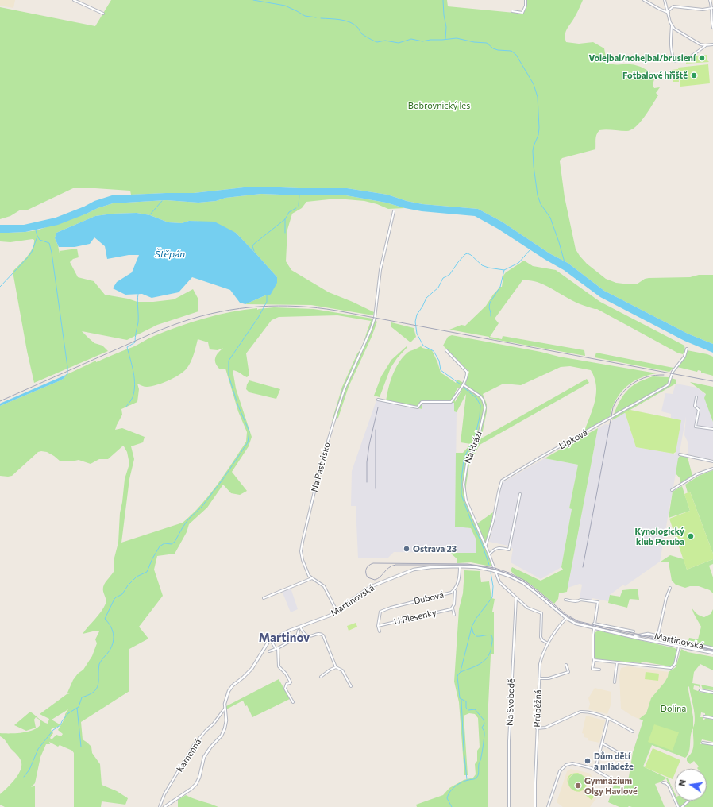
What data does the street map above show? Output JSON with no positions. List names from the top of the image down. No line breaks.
{"streets":{"street":["Lipková","Na Hrázi","Na Pastvisko","Dubová","Martinovská","U Plesenky","Na Svobodě","Průběžná","Kamenná"]},"crossings":[["Lipková","Na Hrázi"],["Na Hrázi","Martinovská"],["Na Pastvisko","Martinovská"],["Dubová","Martinovská"],["Dubová","U Plesenky"],["Martinovská","Průběžná"],["Martinovská","Kamenná"]],"districts":["Martinov"],"water":["Štěpán"],"parks":["Bobrovnický les","Dolina"],"places":["Volejbal/nohejbal/bruslení","Fotbalové hřiště","Kynologický klub Poruba","Ostrava 23","Dům dětí a mládeže","Gymnázium Olgy Havlové"],"north":"left"}
